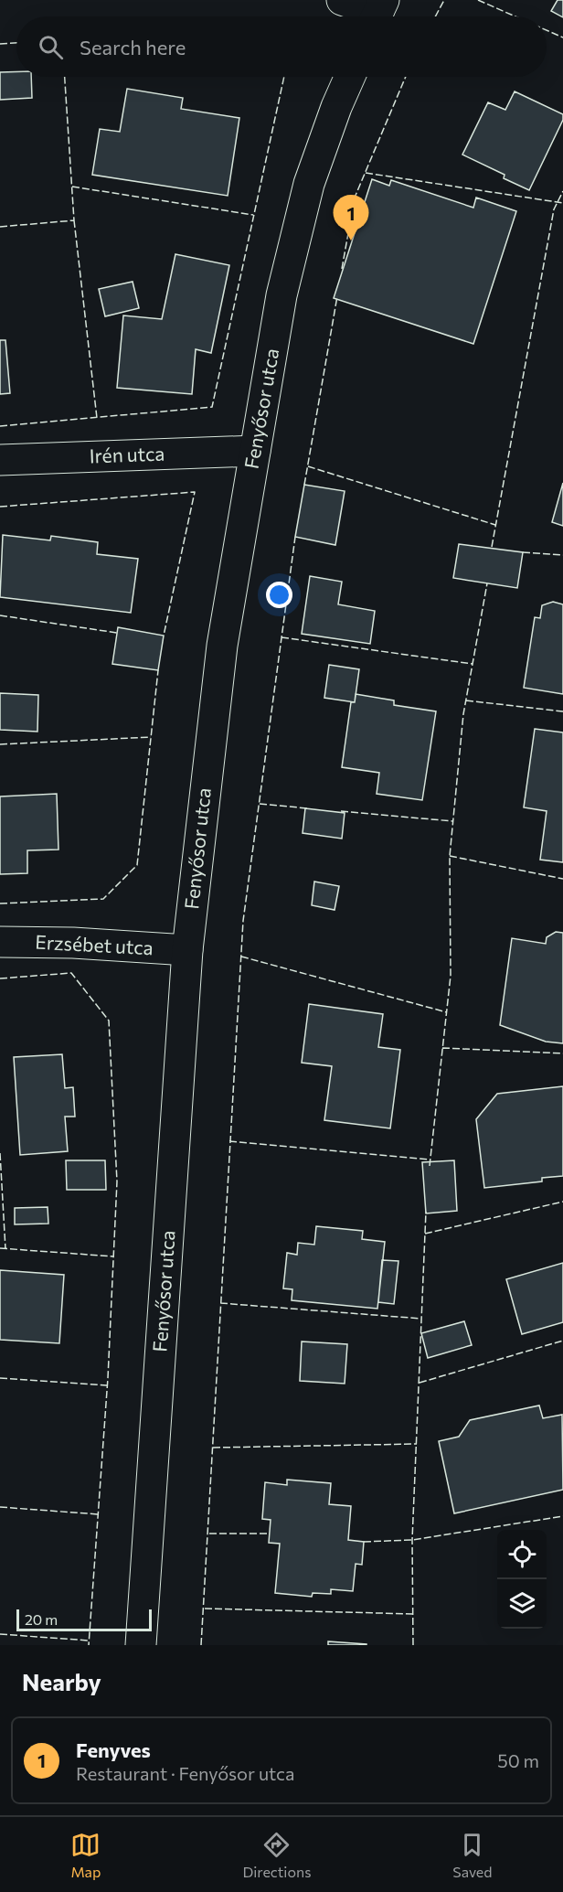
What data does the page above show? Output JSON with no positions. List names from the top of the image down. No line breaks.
{"streets":{"street":["Fenyősor utca","Irén utca","Erzsébet utca"]},"crossings":[["Fenyősor utca","Irén utca"],["Fenyősor utca","Erzsébet utca"]],"scale_bar":"20 m","page":{"search":"Search here","pins":"1","scale":"20 m","heading":"Nearby","list":[{"mark":"1","name":"Fenyves","note":"Restaurant · Fenyősor utca","value":"50 m"}],"nav":["Map","Directions","Saved"]}}
